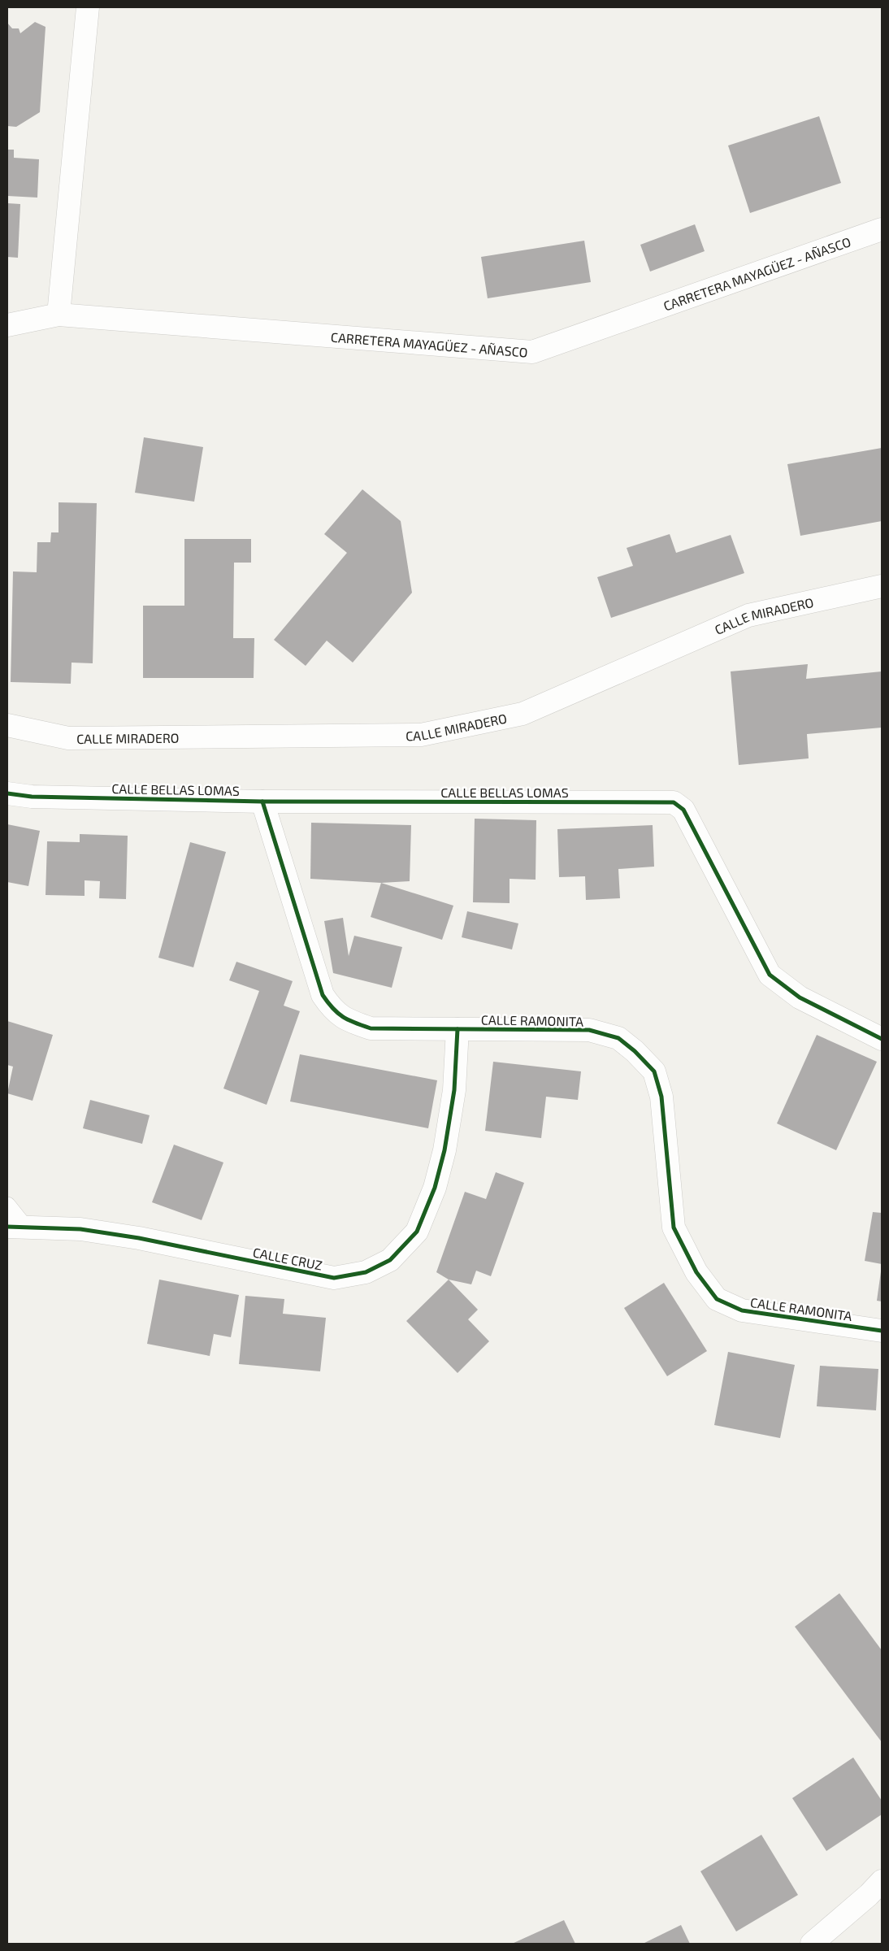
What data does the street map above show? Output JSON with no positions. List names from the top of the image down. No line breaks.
{"streets":{"street":["CARRETERA MAYAGÜEZ - AÑASCO","CALLE MIRADERO","CALLE BELLAS LOMAS","CALLE RAMONITA","CALLE CRUZ"]},"crossings":[["CALLE BELLAS LOMAS","CALLE RAMONITA"],["CALLE RAMONITA","CALLE CRUZ"]]}
